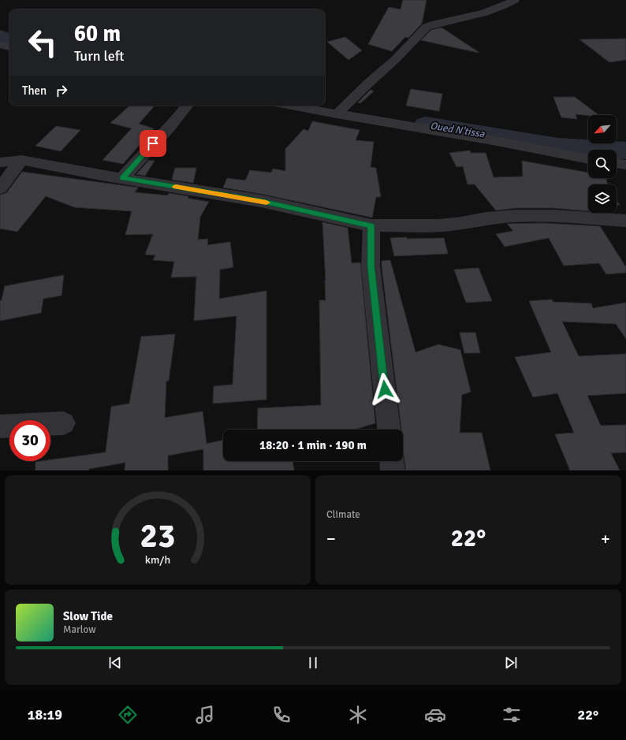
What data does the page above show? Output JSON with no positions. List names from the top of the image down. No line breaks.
{"water":["Oued N'tissa"],"north":"bottom left","page":{"turn":["60 m","Turn left"],"then":"Then","limit":"30","trip":"18:20 · 1 min · 190 m","tile":"Climate","heat":["−","22°","+"],"song":["Slow Tide","Marlow"],"tabs":["18:19","22°"],"gauge":["23","km/h"]}}
